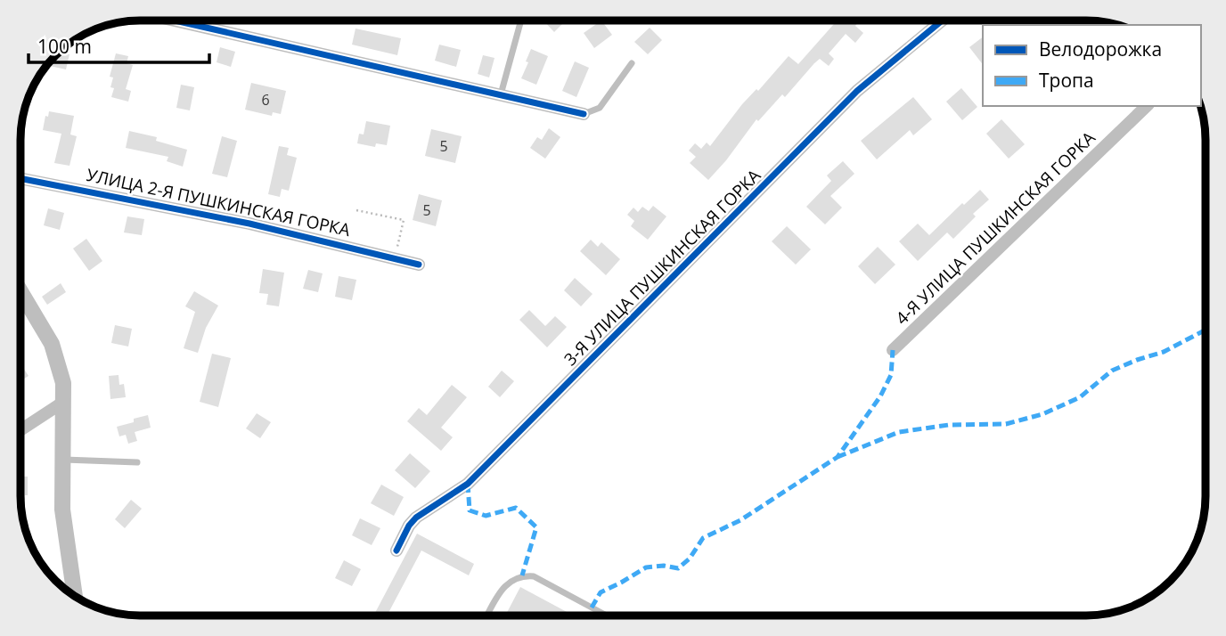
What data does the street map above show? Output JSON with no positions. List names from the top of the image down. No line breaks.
{"streets":{"street":["УЛИЦА 2-Я ПУШКИНСКАЯ ГОРКА","4-Я УЛИЦА ПУШКИНСКАЯ ГОРКА","3-Я УЛИЦА ПУШКИНСКАЯ ГОРКА"]},"house_numbers":["6","5","5"],"legend":["Велодорожка","Тропа"],"scale_bar":"100 m"}
